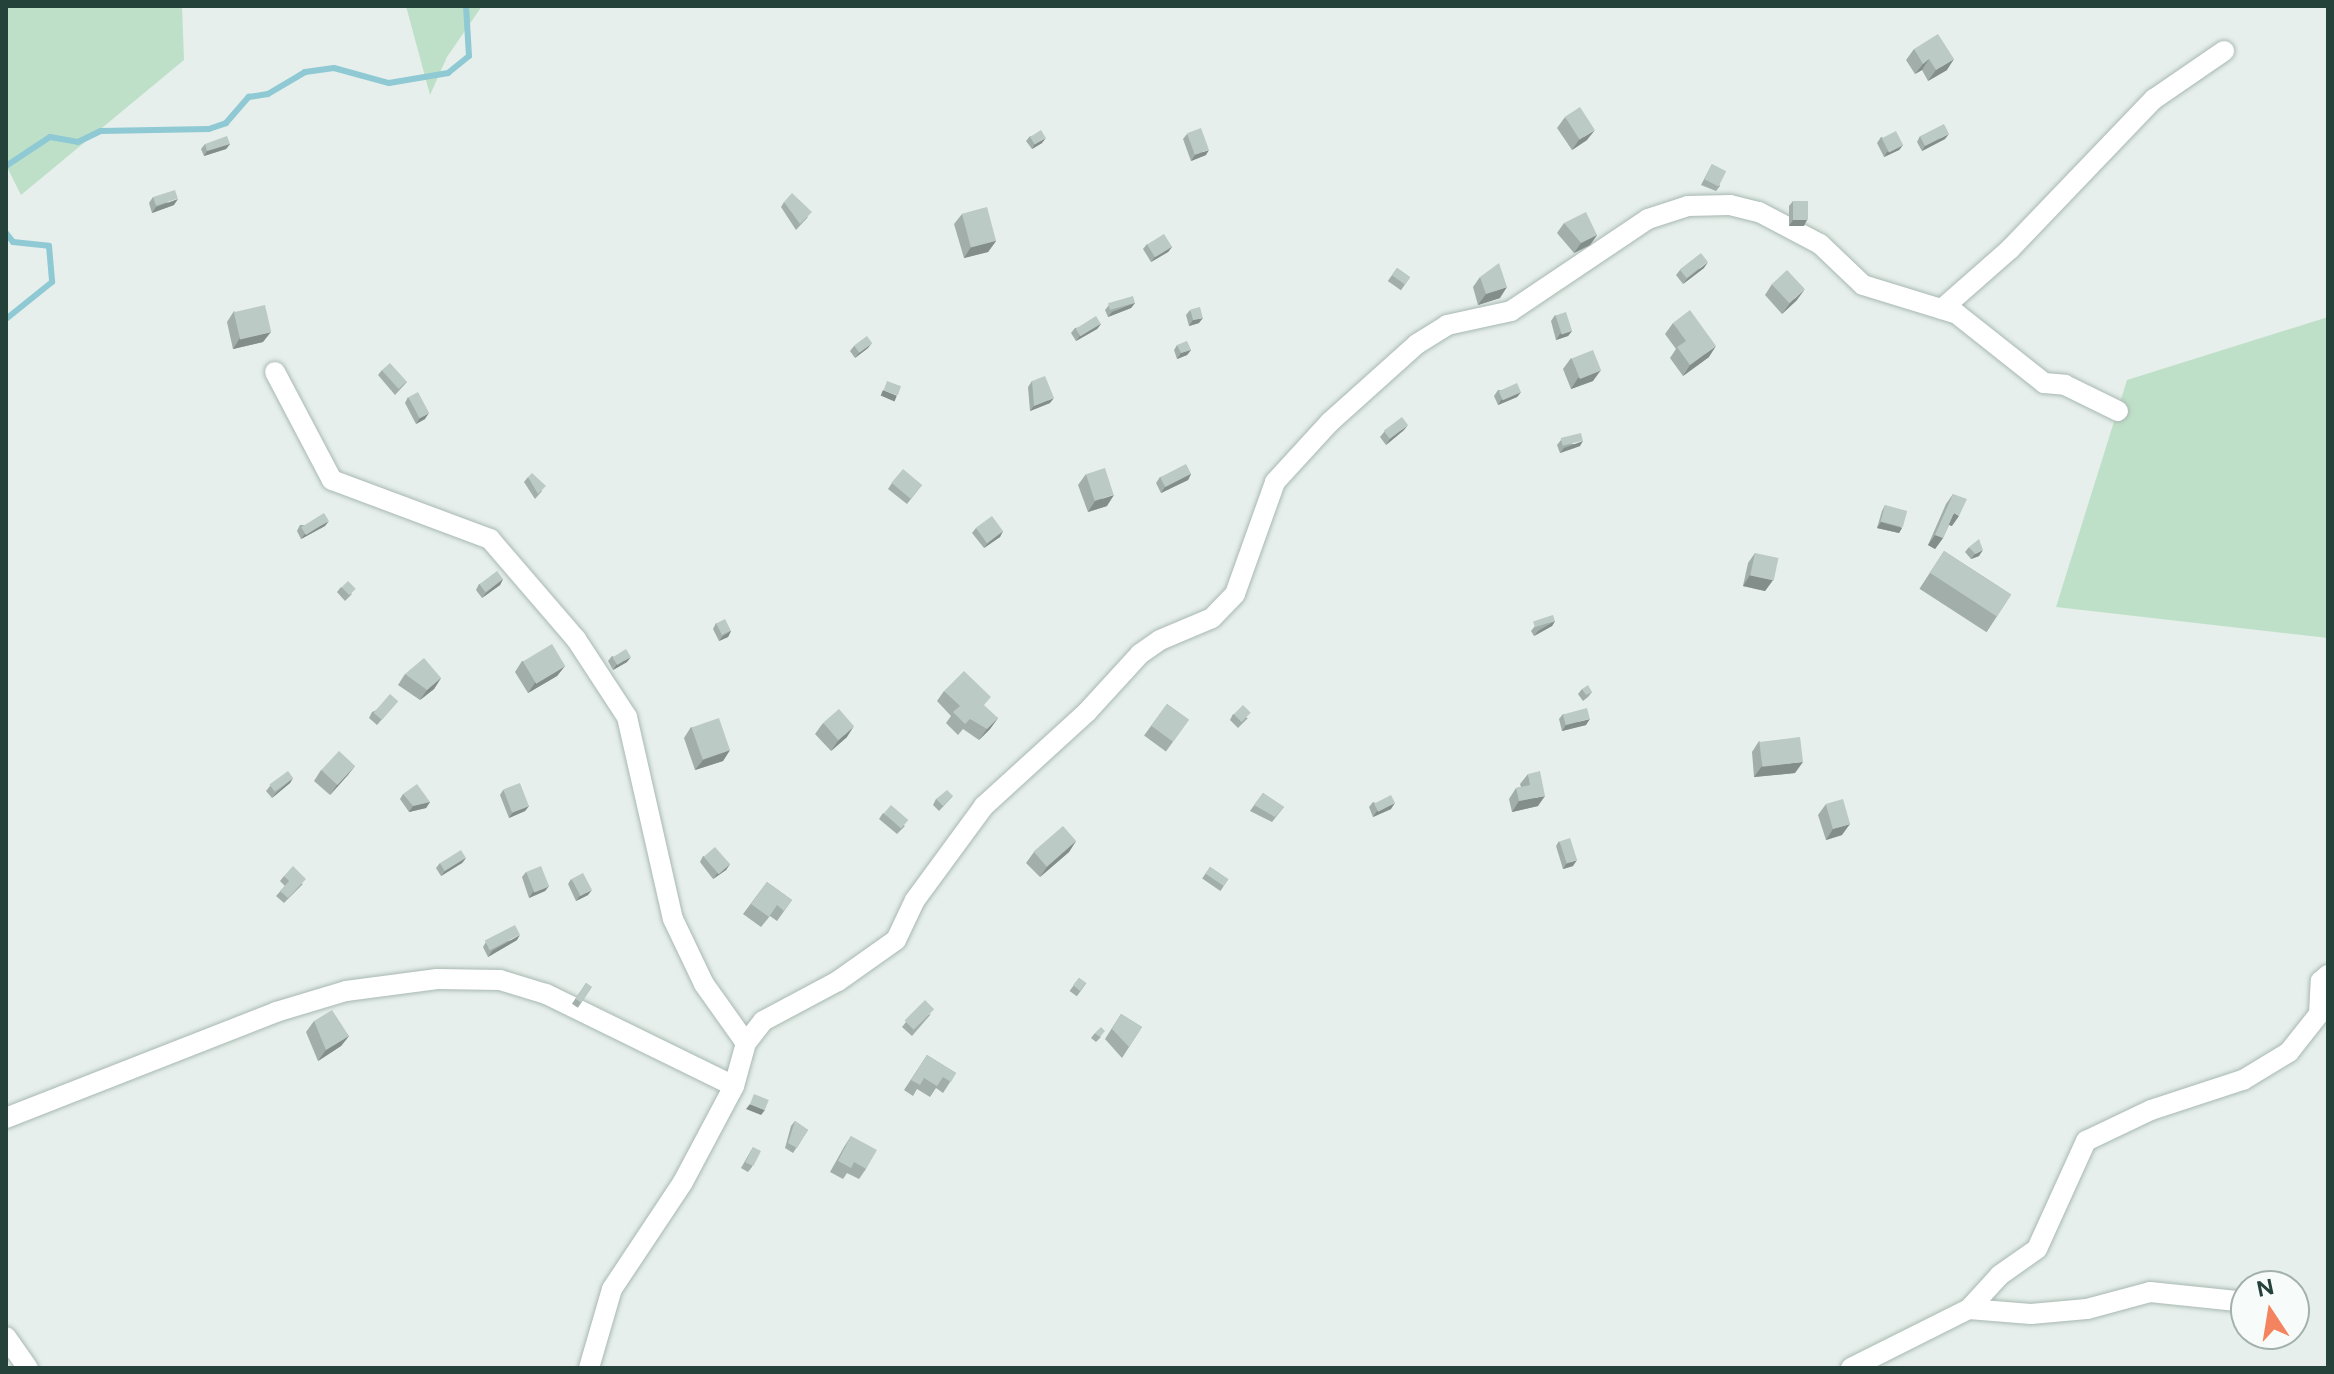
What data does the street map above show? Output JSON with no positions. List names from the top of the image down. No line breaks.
{"north":"top"}
